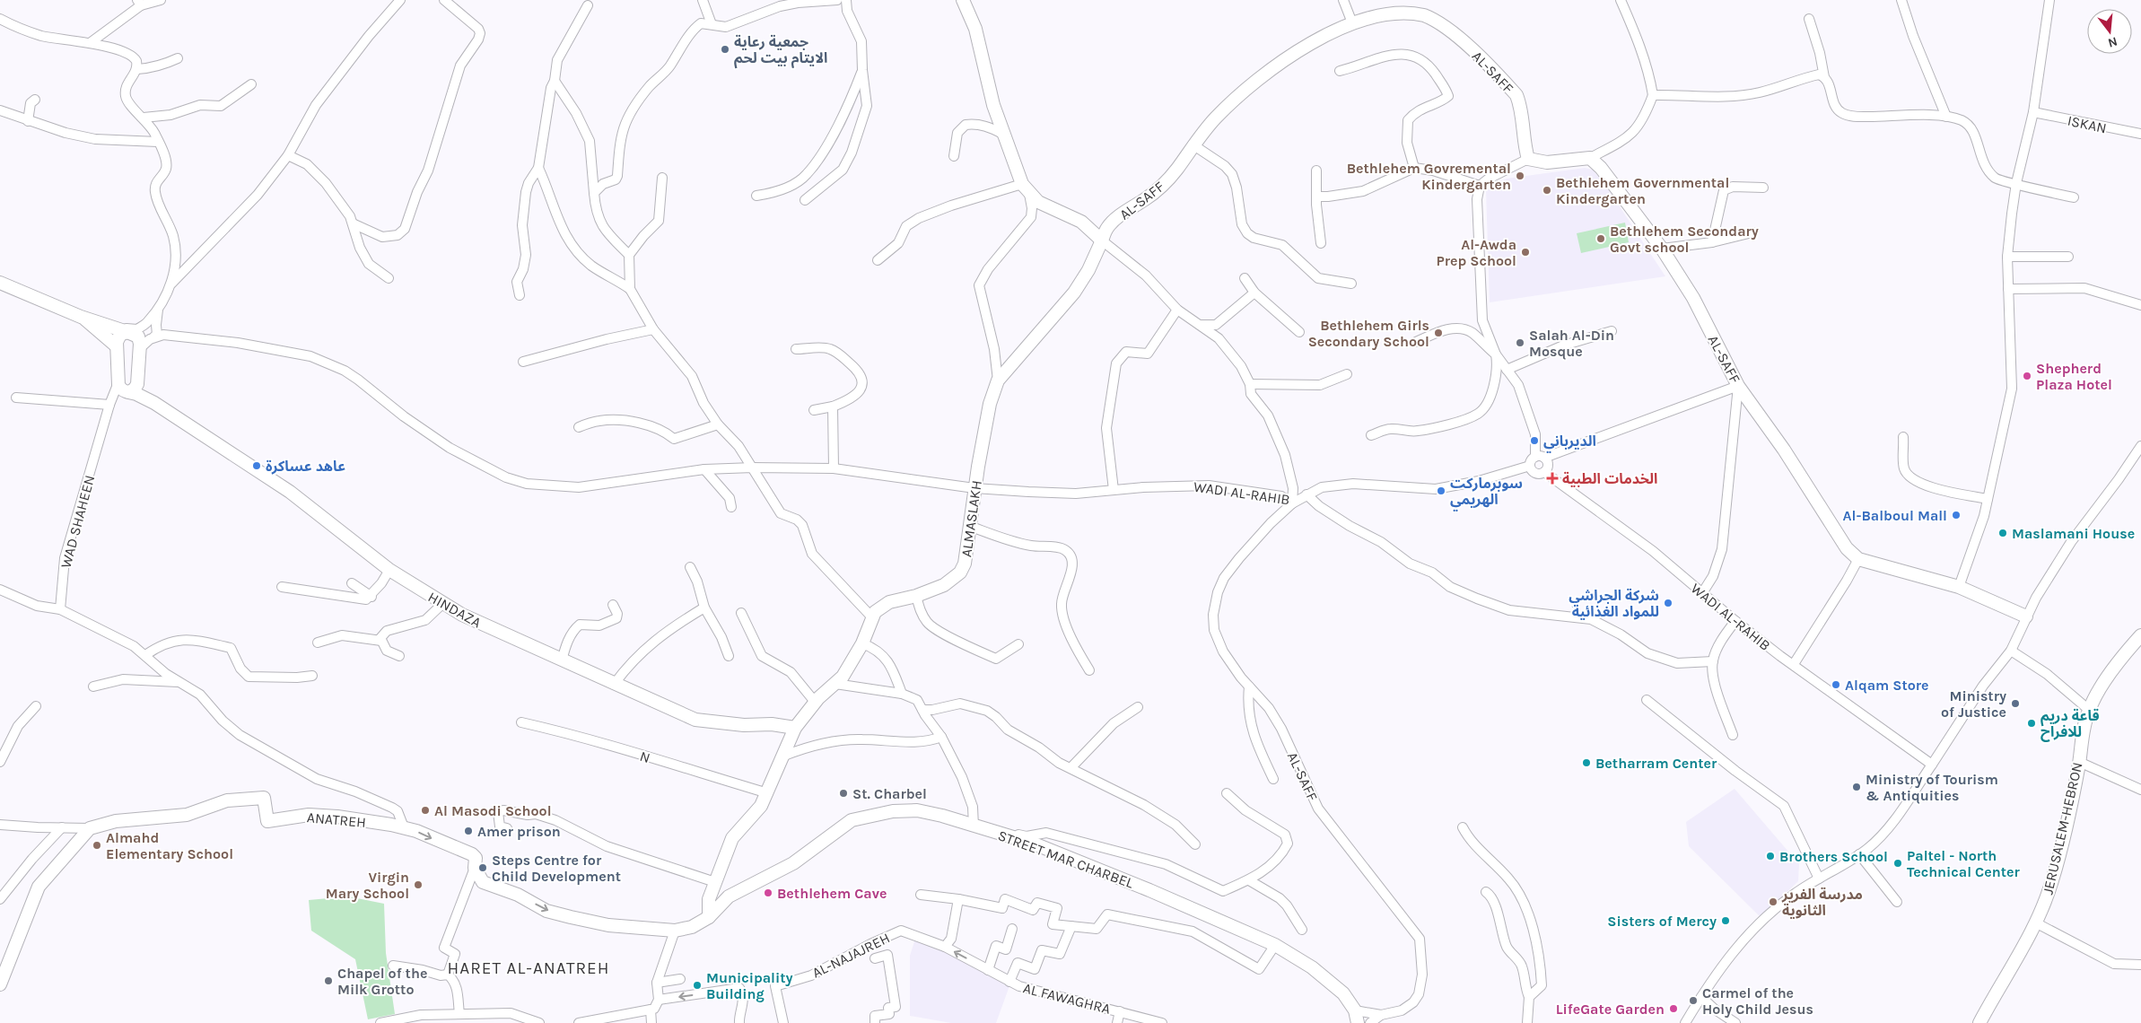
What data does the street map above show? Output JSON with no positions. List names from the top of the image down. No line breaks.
{"streets":{"street":["AL-SAFF","ISKAN","WADI AL-RAHIB","ALMASLAKH","WAD SHAHEEN","HINDAZA","N","ANATREH","JERUSALEM-HEBRON","STREET MAR CHARBEL","AL-NAJAJREH","AL FAWAGHRA"]},"crossings":[["AL-SAFF","WADI AL-RAHIB"],["AL-SAFF","ALMASLAKH"],["AL-SAFF","STREET MAR CHARBEL"],["WADI AL-RAHIB","ALMASLAKH"],["ANATREH","STREET MAR CHARBEL"],["AL-NAJAJREH","AL FAWAGHRA"]],"one_way":["ANATREH"],"districts":["HARET AL-ANATREH"],"places":{"other":["جمعية رعاية الايتام بيت لحم","Bethlehem Govremental Kindergarten","Bethlehem Governmental Kindergarten","Bethlehem Secondary Govt school","Al-Awda Prep School","Bethlehem Girls Secondary School","Salah Al-Din Mosque","Shepherd Plaza Hotel","الديرباني","عاهد عساكرة","سوبرماركت الهريمي","Al-Balboul Mall","Maslamani House","شركة الجراشي للمواد الغذائية","Alqam Store","Ministry of Justice","قاعة دريم للافراح","Betharram Center","Ministry of Tourism & Antiquities","St. Charbel","Al Masodi School","Amer prison","Almahd Elementary School","Brothers School","Paltel - North Technical Center","Steps Centre for Child Development","Virgin Mary School","Bethlehem Cave","مدرسة الفرير الثانوية","Sisters of Mercy","Chapel of the Milk Grotto","Municipality Building","Carmel of the Holy Child Jesus","LifeGate Garden"],"health":["الخدمات الطبية"]},"north":"bottom"}
